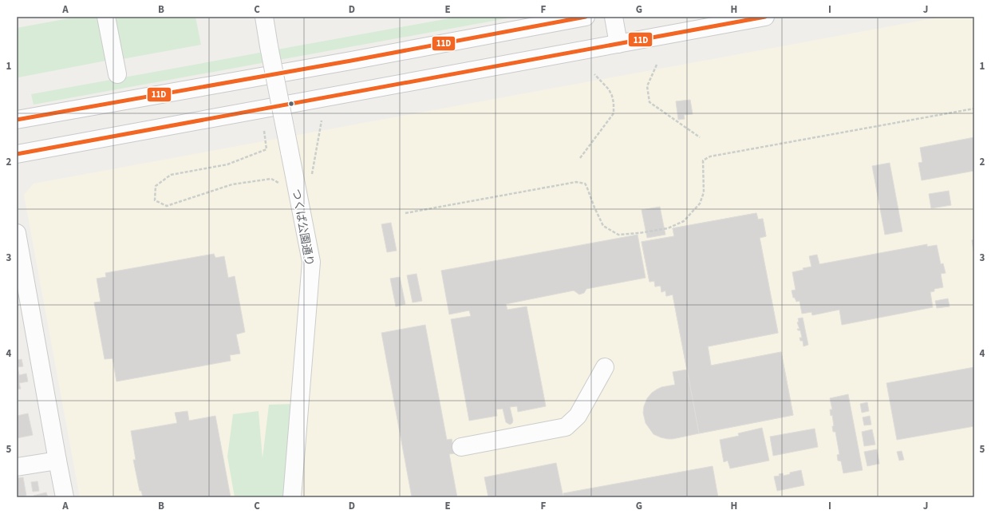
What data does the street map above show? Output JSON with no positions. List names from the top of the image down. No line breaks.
{"streets":{"main road":["つくば公園通り"]},"lines":["transit line 11D"],"grid":{"columns":["A","B","C","D","E","F","G","H","I","J"],"rows":["1","2","3","4","5"]}}
